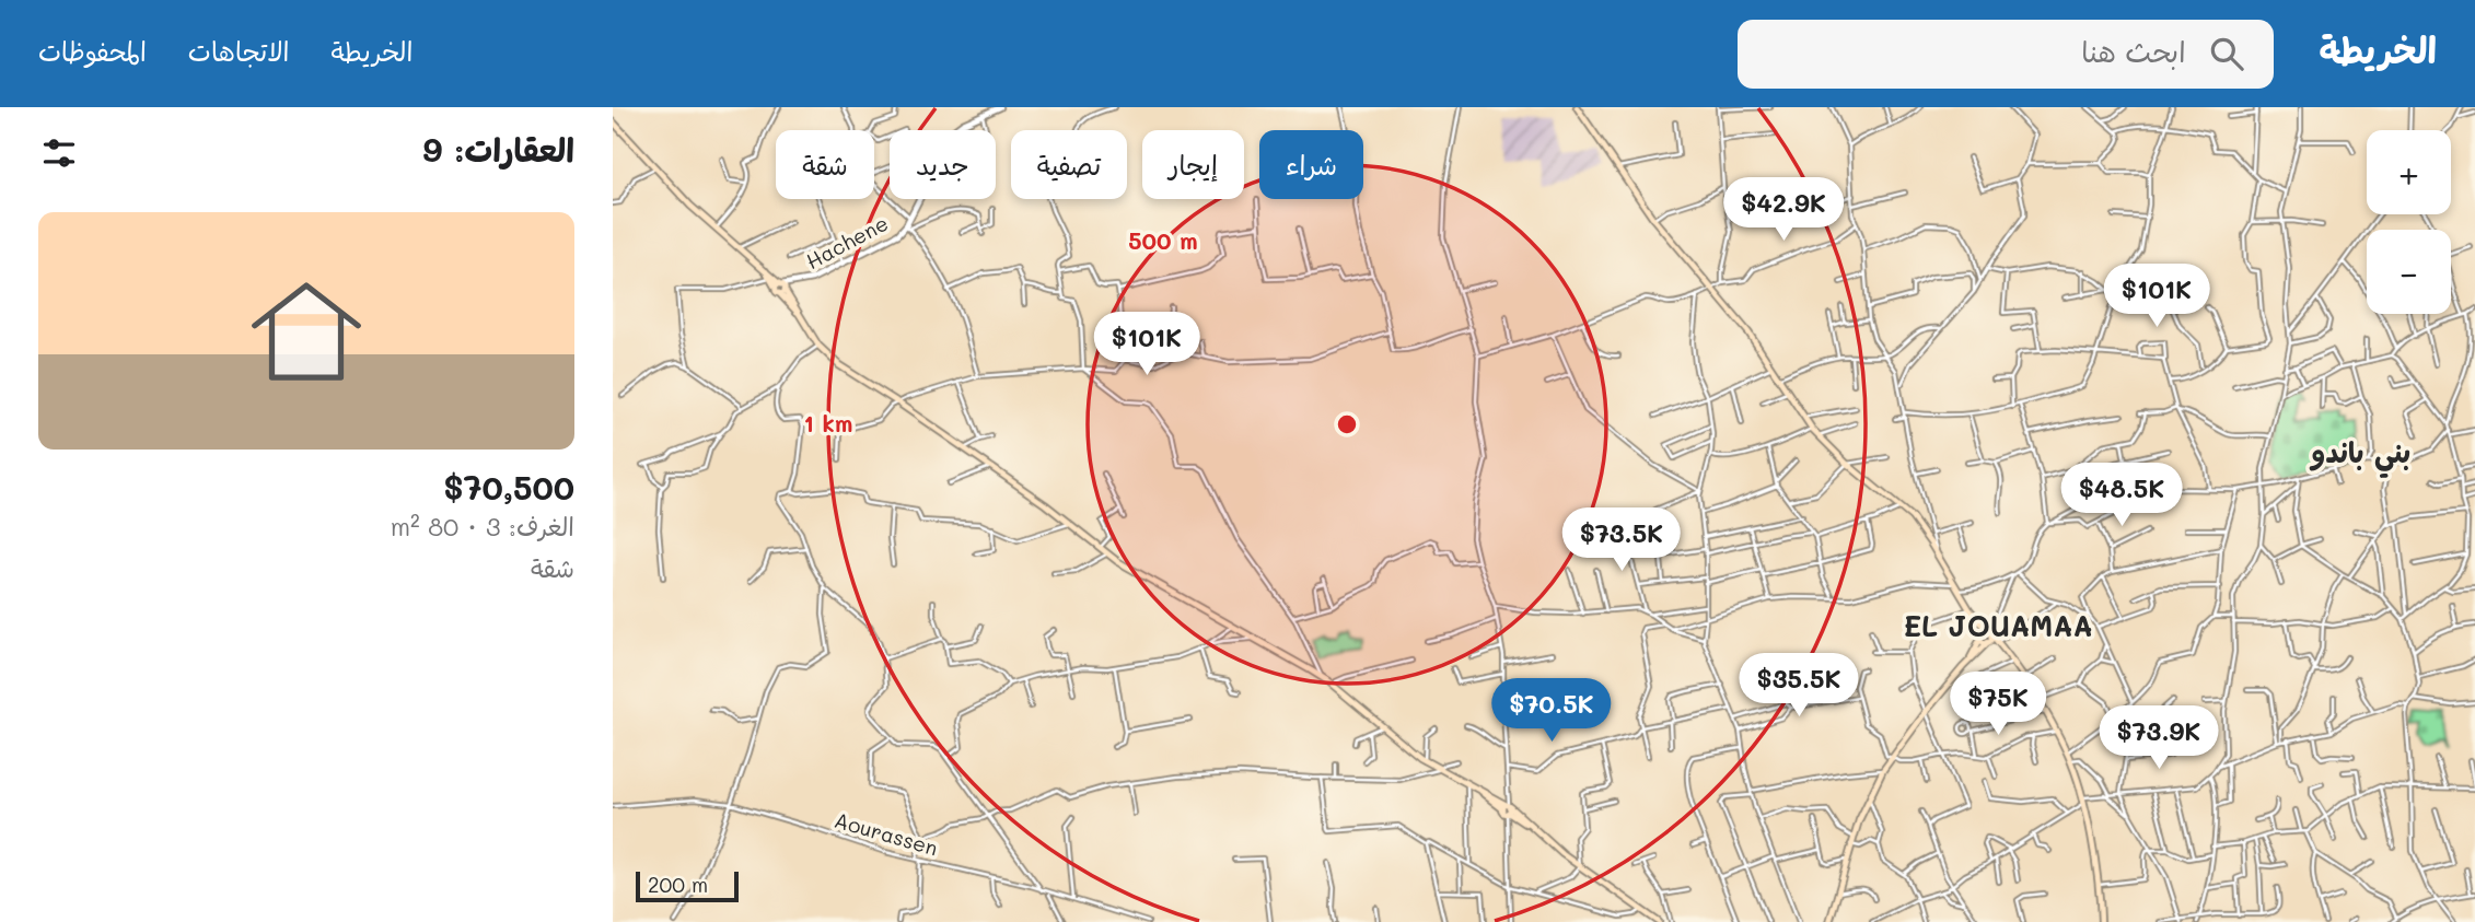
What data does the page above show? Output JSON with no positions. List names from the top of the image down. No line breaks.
{"streets":{"street":["Hachene","Aourassen"]},"districts":["بني باندو","EL JOUAMAA"],"scale_bar":"200 m","page":{"header":"الخريطة","search":"ابحث هنا","nav":["الخريطة","الاتجاهات","المحفوظات"],"heading":"العقارات: 9","map_buttons":["+","−"],"chip":["شراء","إيجار","تصفية","جديد","شقة"],"price":["$42.9K","$101K","$101K","$48.5K","$73.5K","$35.5K","$75K","$70.5K","$73.9K"],"list":[{"name":"$70,500","note":"الغرف: 3 · 80 m² · شقة"}],"scale":"200 m"},"rings":["500 m","1 km"]}
